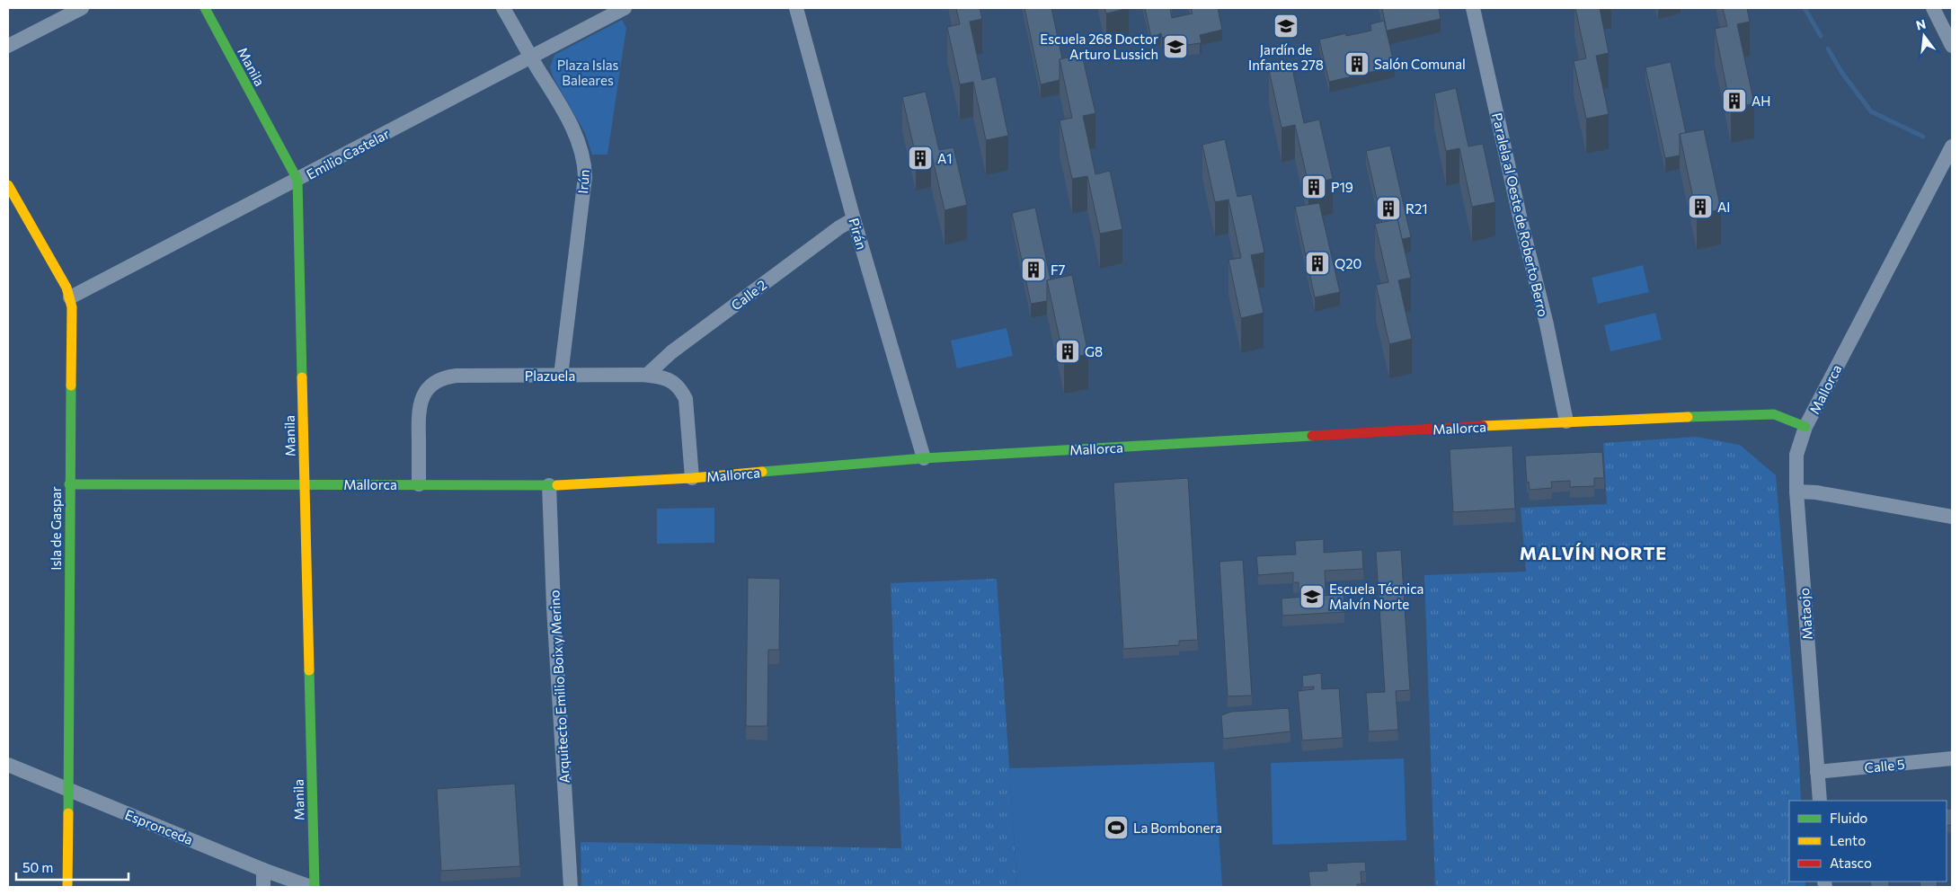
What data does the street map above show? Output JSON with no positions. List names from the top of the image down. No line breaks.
{"streets":{"street":["Manila","Emilio Castelar","Irún","Paralela al Oeste de Roberto Berro","Pirán","Calle 2","Plazuela","Mallorca","Isla de Gaspar","Mataojo","Arquitecto Emilio Boix y Merino","Calle 5","Espronceda"]},"crossings":[["Manila","Emilio Castelar"],["Manila","Mallorca"],["Emilio Castelar","Irún"],["Emilio Castelar","Isla de Gaspar"],["Irún","Plazuela"],["Paralela al Oeste de Roberto Berro","Mallorca"],["Pirán","Calle 2"],["Pirán","Mallorca"],["Calle 2","Plazuela"],["Plazuela","Mallorca"],["Mallorca","Isla de Gaspar"],["Mallorca","Mataojo"],["Mallorca","Arquitecto Emilio Boix y Merino"],["Isla de Gaspar","Espronceda"],["Mataojo","Calle 5"]],"districts":["MALVÍN NORTE"],"parks":["Plaza Islas Baleares"],"places":{"school or university":["Jardín de Infantes 278","Escuela 268 Doctor Arturo Lussich","Escuela Técnica Malvín Norte"],"building":["Salón Comunal","AH","A1","P19","AI","R21","Q20","F7","G8"],"sports":["La Bombonera"]},"legend":["Fluido","Lento","Atasco"],"scale_bar":"50 m","north":"top"}
